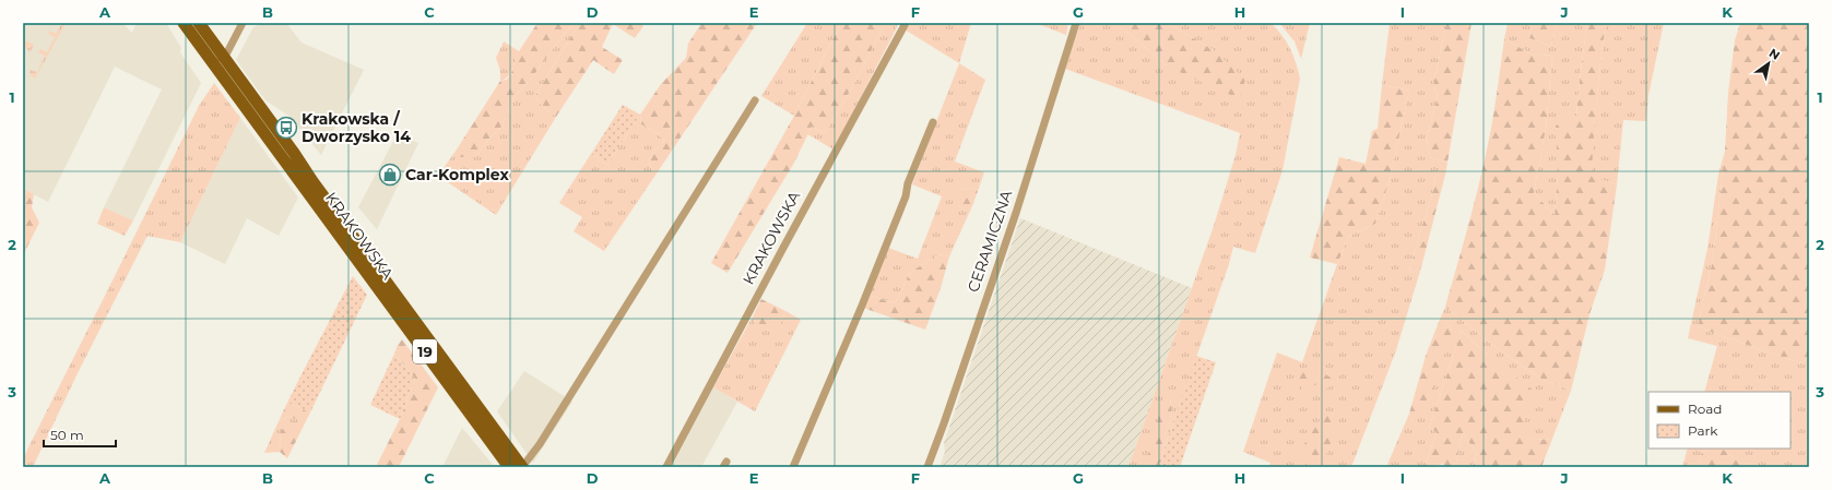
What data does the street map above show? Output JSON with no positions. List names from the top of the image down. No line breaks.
{"streets":{"main road":["KRAKOWSKA","19"],"street":["CERAMICZNA"]},"places":{"bus stop":["Krakowska / Dworzysko 14"],"shop":["Car-Komplex"]},"legend":["Road","Park"],"scale_bar":"50 m","north":"top right","grid":{"columns":["A","B","C","D","E","F","G","H","I","J","K"],"rows":["1","2","3"]}}
